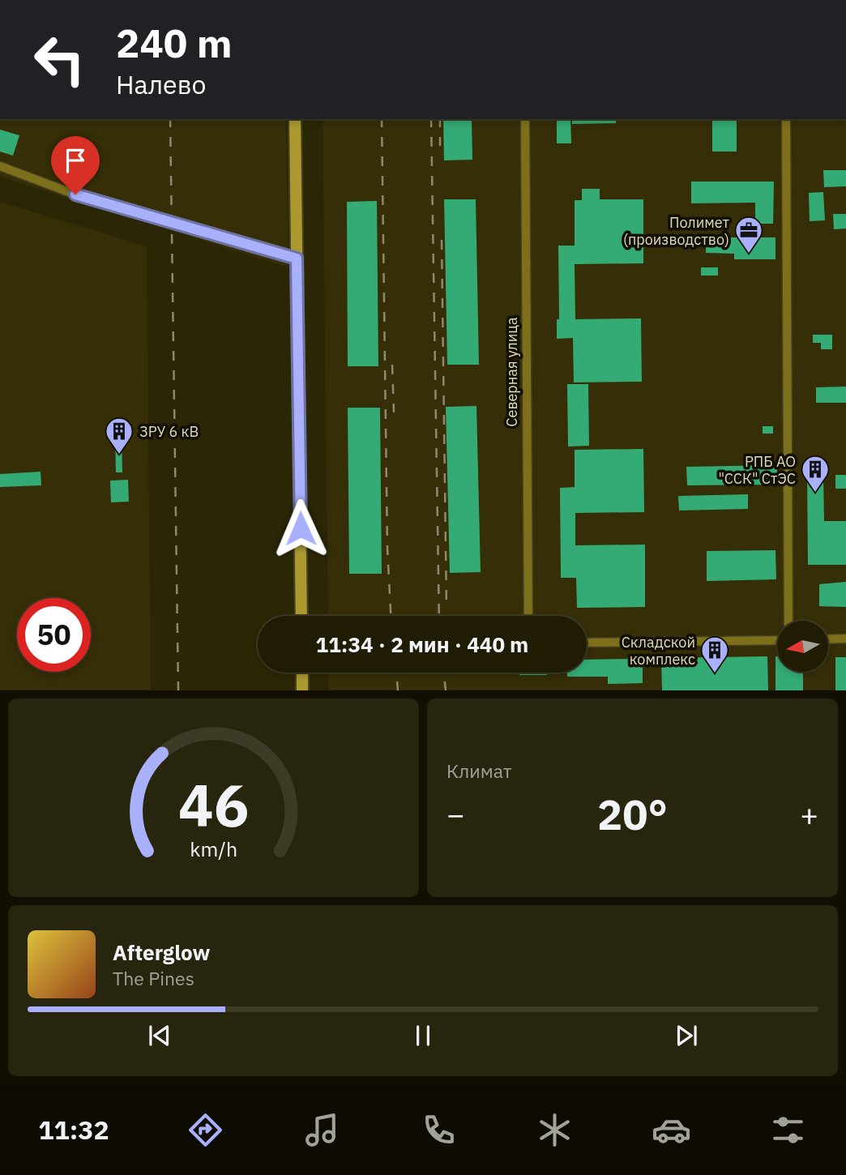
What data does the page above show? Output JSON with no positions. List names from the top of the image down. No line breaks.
{"streets":{"street":["Северная улица"]},"places":{"office":["Полимет (производство)"],"building":["ЗРУ 6 кВ","РПБ АО \"ССК\" СтЭС","Складской комплекс"]},"north":"left","page":{"turn":["240 m","Налево"],"limit":"50","trip":"11:34 · 2 мин · 440 m","tile":"Климат","heat":["−","20°","+"],"song":["Afterglow","The Pines"],"tabs":"11:32","gauge":["46","km/h"]}}
